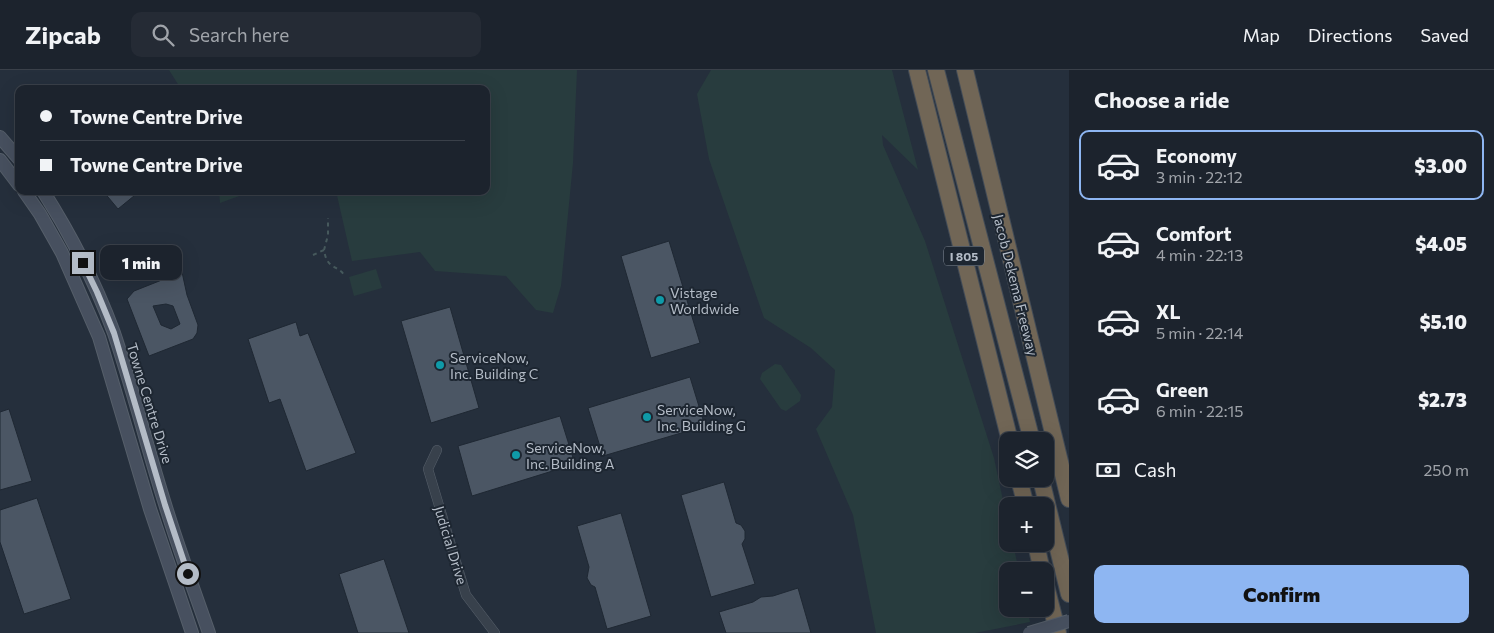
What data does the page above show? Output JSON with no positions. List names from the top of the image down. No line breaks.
{"streets":{"highway":["I 805","Jacob Dekema Freeway"],"street":["Towne Centre Drive","Judicial Drive"]},"places":["Vistage Worldwide","ServiceNow, Inc. Building C","ServiceNow, Inc. Building G","ServiceNow, Inc. Building A"],"page":{"header":"Zipcab","search":"Search here","nav":["Map","Directions","Saved"],"heading":"Choose a ride","banner":["Towne Centre Drive","Towne Centre Drive"],"list":[{"name":"Economy","note":"3 min · 22:12","value":"$3.00"},{"name":"Comfort","note":"4 min · 22:13","value":"$4.05"},{"name":"XL","note":"5 min · 22:14","value":"$5.10"},{"name":"Green","note":"6 min · 22:15","value":"$2.73"}],"bubble":"1 min","map_buttons":["+","−"],"pay":["Cash","250 m"],"buttons":"Confirm"}}
